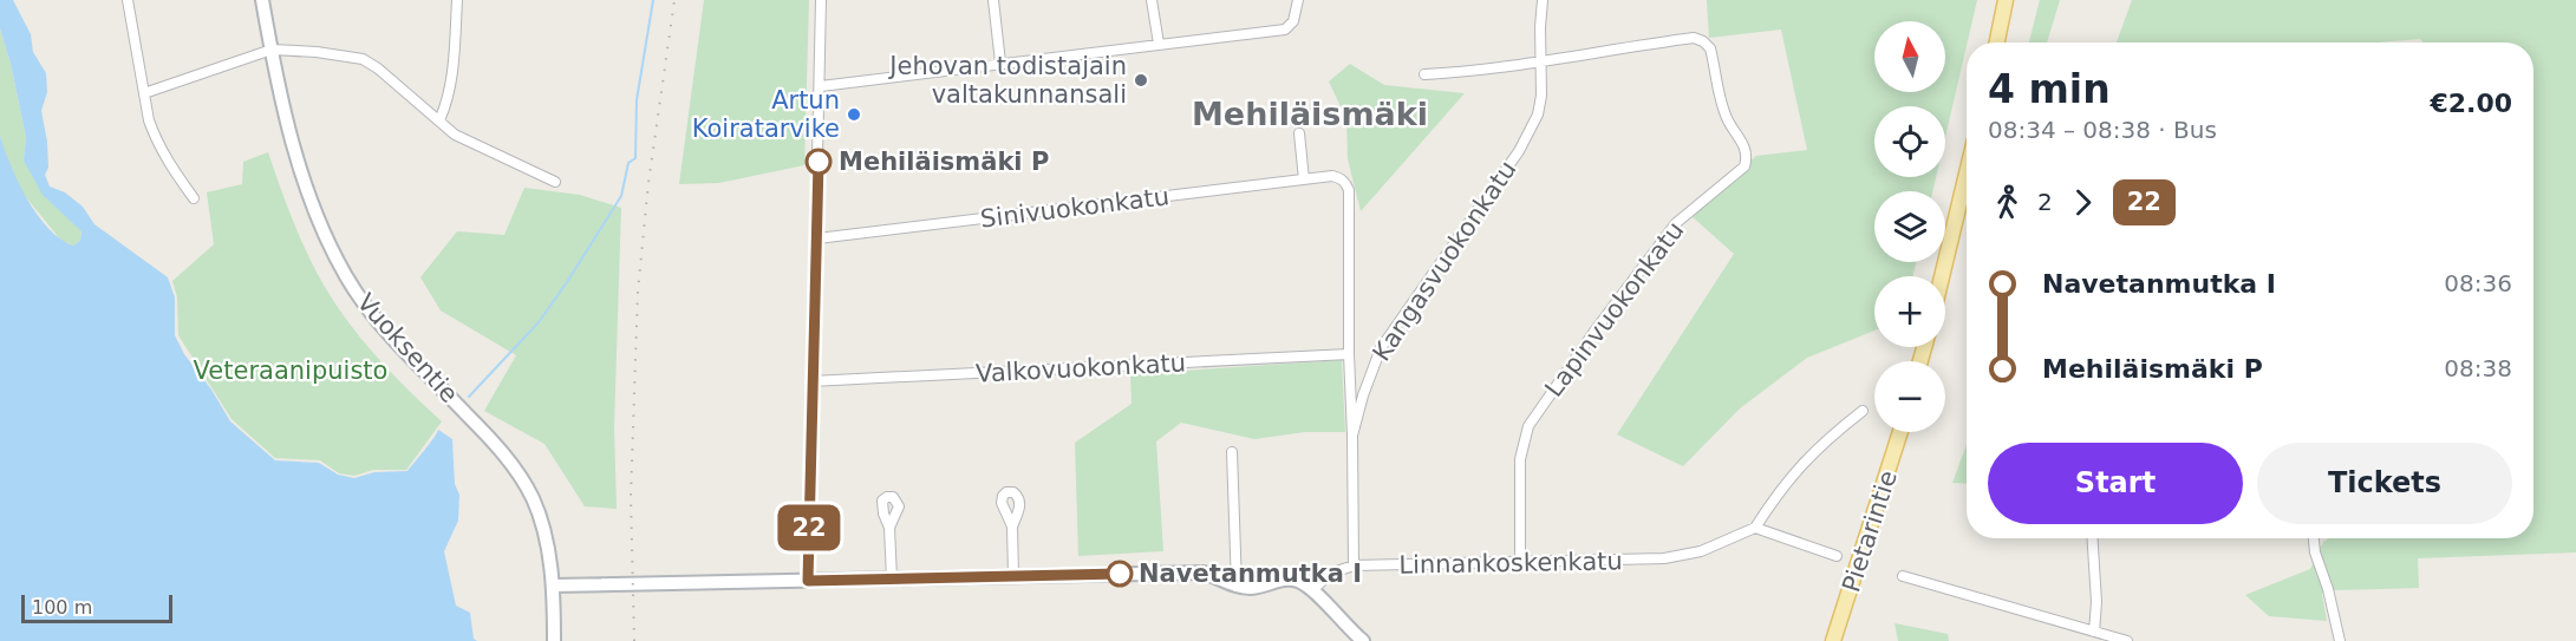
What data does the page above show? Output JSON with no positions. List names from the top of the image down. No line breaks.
{"streets":{"main road":["Pietarintie"],"street":["Sinivuokonkatu","Kangasvuokonkatu","Lapinvuokonkatu","Vuoksentie","Valkovuokonkatu","Linnankoskenkatu"]},"crossings":[["Sinivuokonkatu","Valkovuokonkatu"],["Kangasvuokonkatu","Lapinvuokonkatu"],["Kangasvuokonkatu","Linnankoskenkatu"],["Lapinvuokonkatu","Linnankoskenkatu"]],"districts":["Mehiläismäki"],"parks":["Veteraanipuisto"],"places":["Jehovan todistajain valtakunnansali","Artun Koiratarvike","Mehiläismäki P","Navetanmutka I"],"lines":["bus line 22"],"scale_bar":"100 m","north":"top","page":{"on_map":"22","map_buttons":["+","−"],"heading":["4 min","08:34 – 08:38 · Bus","€2.00"],"legs":["2","22"],"list":[{"name":"Navetanmutka I","value":"08:36"},{"name":"Mehiläismäki P","value":"08:38"}],"buttons":["Start","Tickets"],"scale":"100 m"}}
